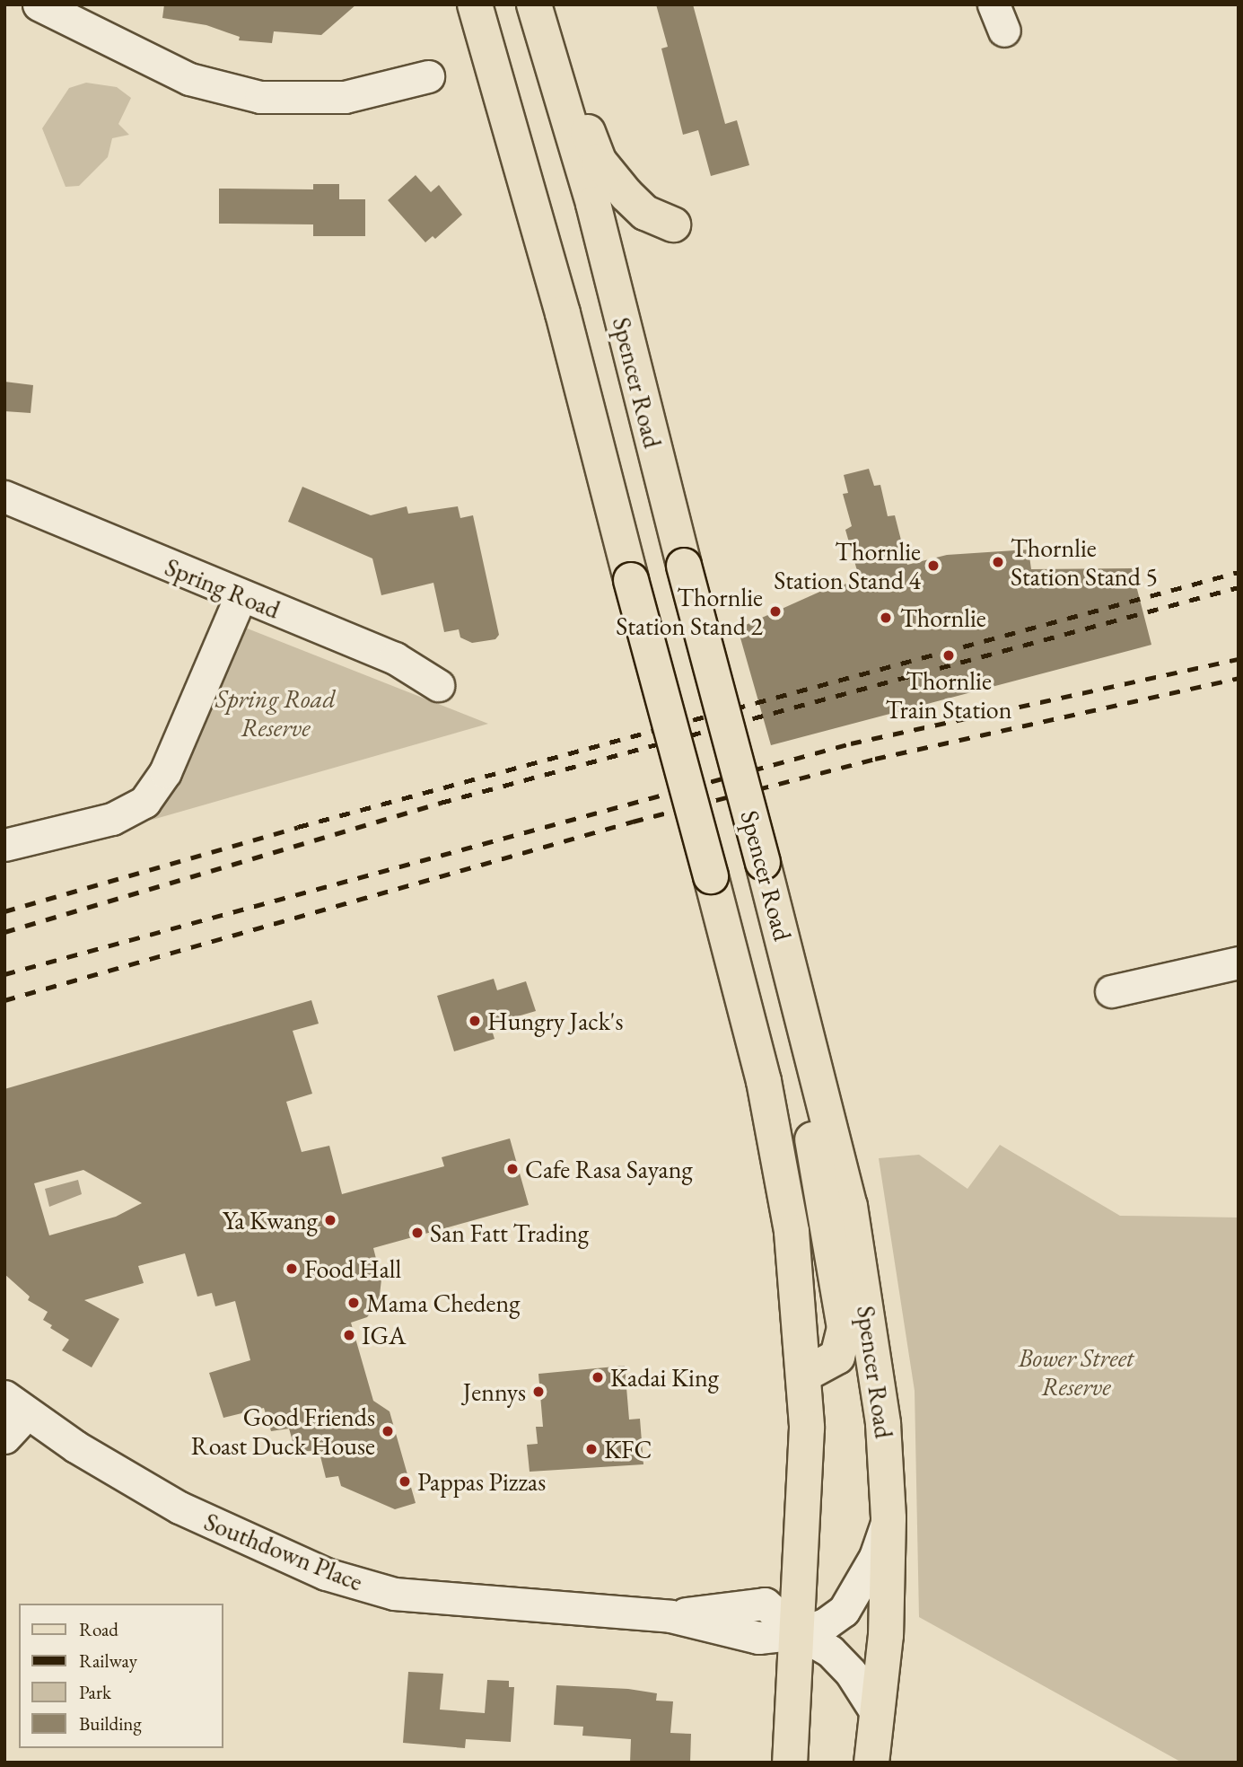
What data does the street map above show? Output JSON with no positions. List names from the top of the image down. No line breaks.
{"streets":{"main road":["Spencer Road"],"street":["Spring Road","Southdown Place"]},"crossings":[["Spencer Road","Southdown Place"]],"parks":["Spring Road Reserve","Bower Street Reserve"],"places":["Thornlie Station Stand 5","Thornlie Station Stand 4","Thornlie Station Stand 2","Thornlie","Thornlie Train Station","Hungry Jack's","Cafe Rasa Sayang","Ya Kwang","San Fatt Trading","Food Hall","Mama Chedeng","IGA","Kadai King","Jennys","Good Friends Roast Duck House","KFC","Pappas Pizzas"],"legend":["Road","Railway","Park","Building"]}
